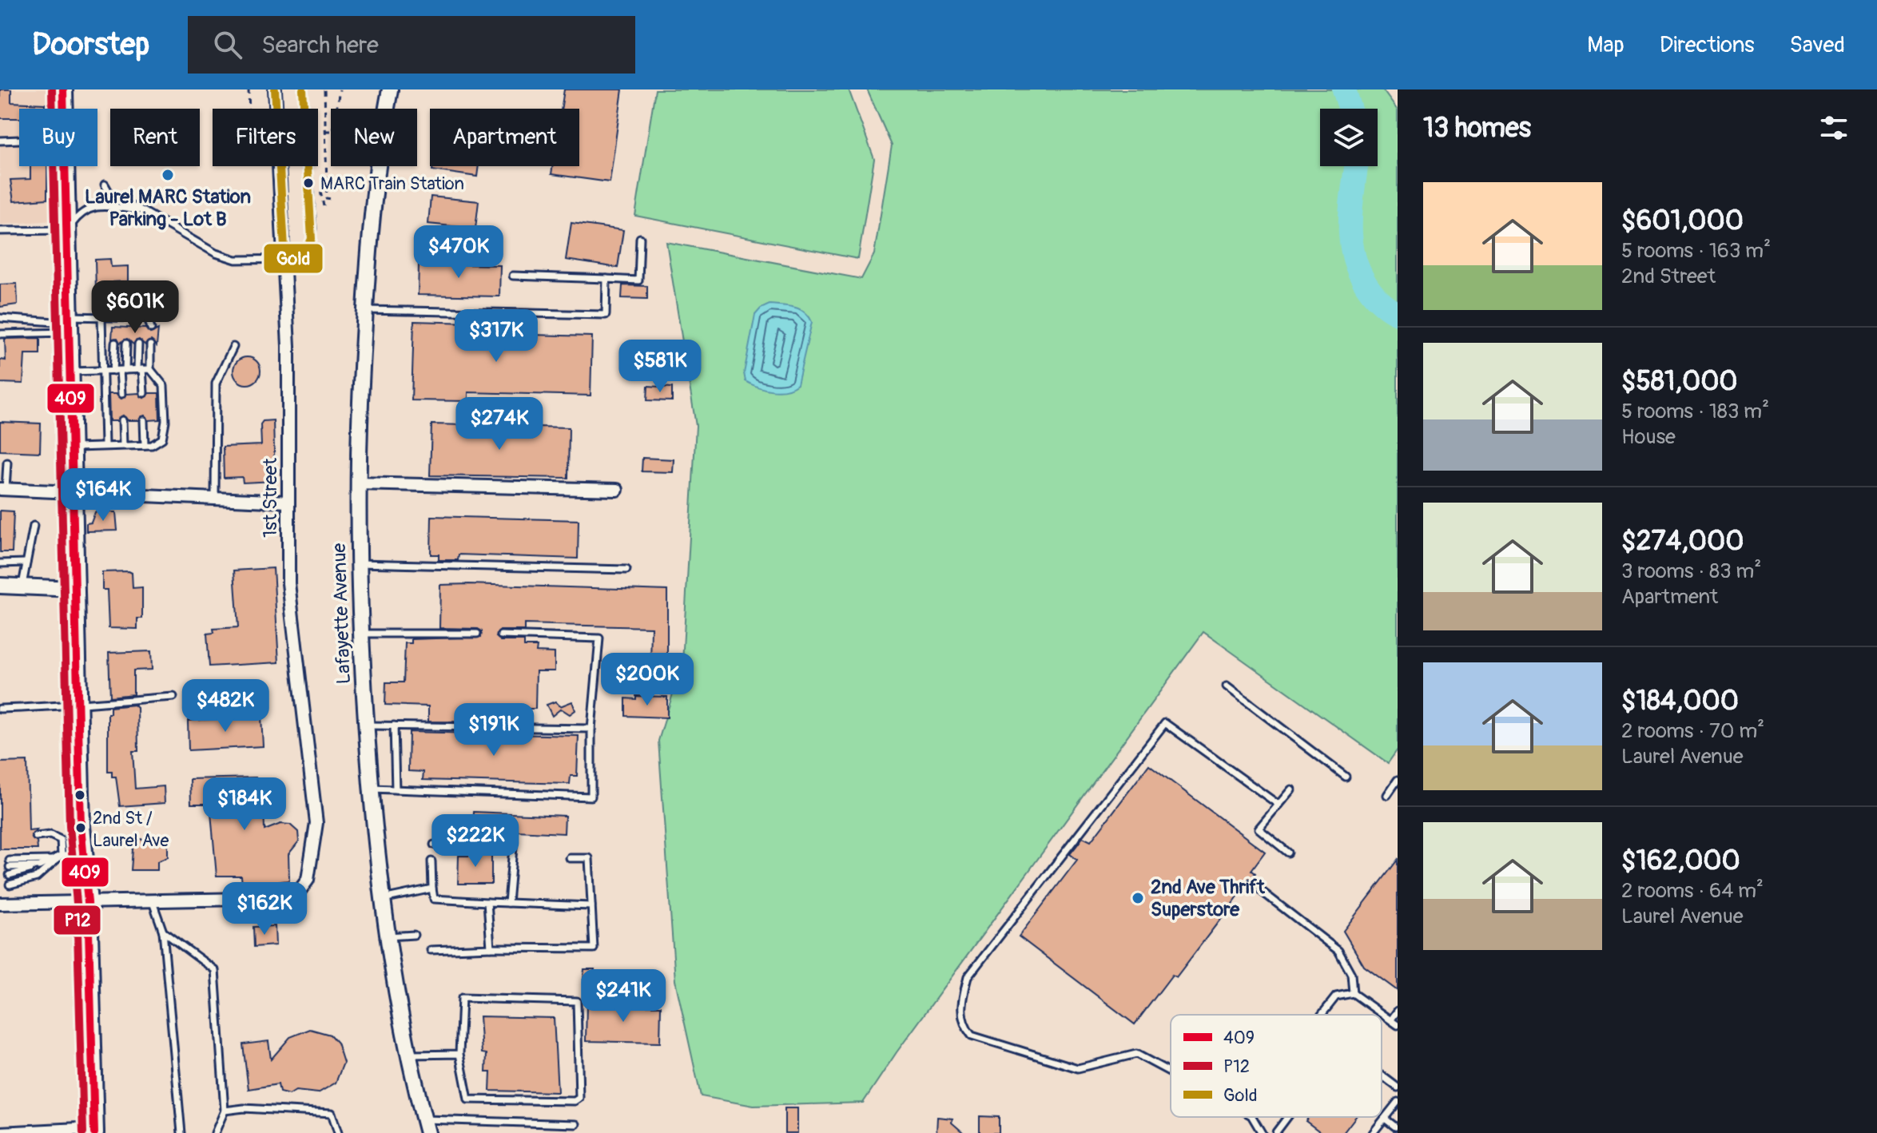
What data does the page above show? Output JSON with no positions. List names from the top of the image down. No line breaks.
{"streets":{"street":["1st Street","Lafayette Avenue"]},"places":["Laurel MARC Station Parking - Lot B","MARC Train Station","2nd St / Laurel Ave","2nd Ave Thrift Superstore"],"lines":["transit line 409","transit line P12","transit line Gold"],"legend":["409","P12","Gold"],"page":{"header":"Doorstep","search":"Search here","nav":["Map","Directions","Saved"],"heading":"13 homes","chip":["Buy","Rent","Filters","New","Apartment"],"list":[{"name":"$601,000","note":"5 rooms · 163 m² · 2nd Street"},{"name":"$581,000","note":"5 rooms · 183 m² · House"},{"name":"$274,000","note":"3 rooms · 83 m² · Apartment"},{"name":"$184,000","note":"2 rooms · 70 m² · Laurel Avenue"},{"name":"$162,000","note":"2 rooms · 64 m² · Laurel Avenue"}],"price":["$470K","$601K","$317K","$581K","$274K","$164K","$200K","$482K","$191K","$184K","$222K","$162K","$241K"]}}
